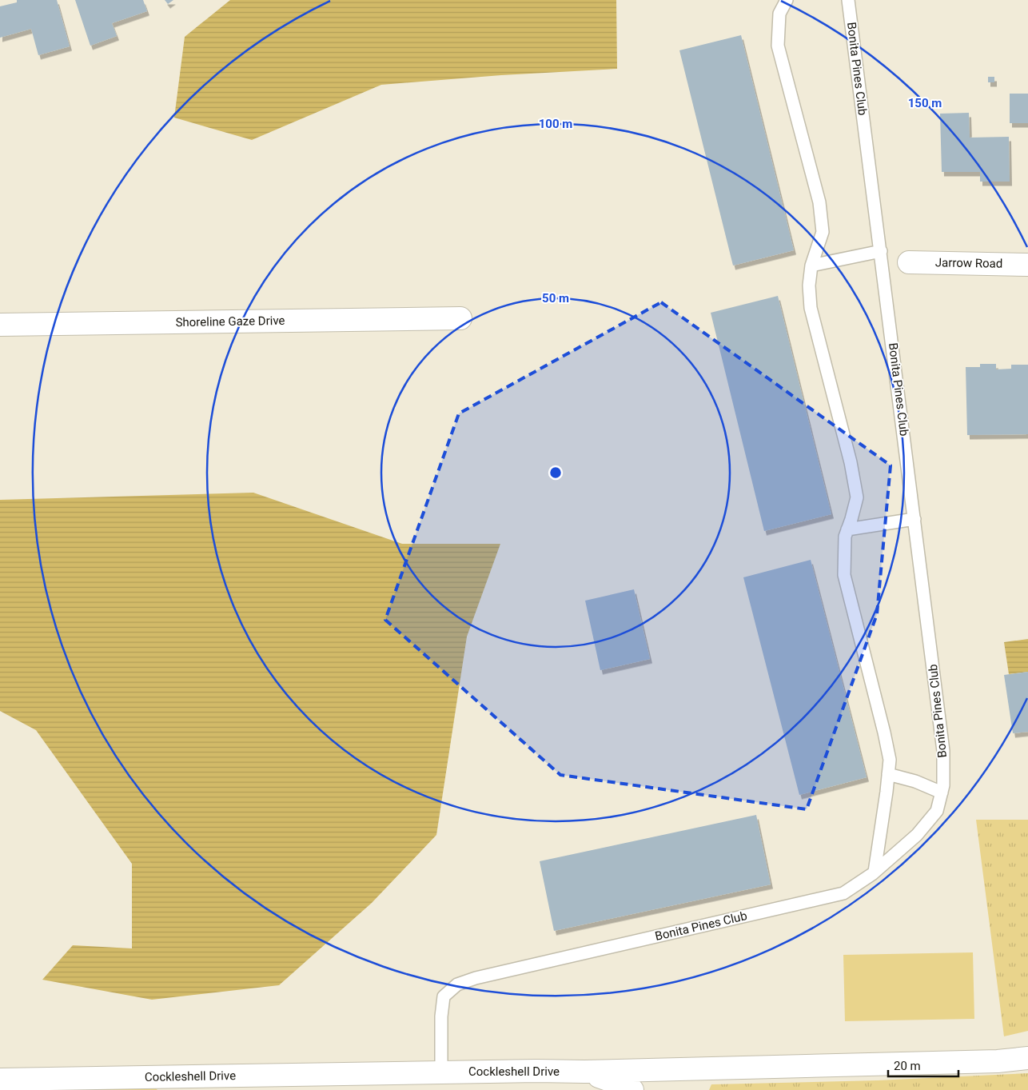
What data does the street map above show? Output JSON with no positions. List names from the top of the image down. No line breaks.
{"streets":{"street":["Jarrow Road","Shoreline Gaze Drive","Cockleshell Drive"],"lane":["Bonita Pines Club"]},"crossings":[["Bonita Pines Club","Cockleshell Drive"]],"scale_bar":"20 m","rings":["150 m","100 m","50 m"]}
